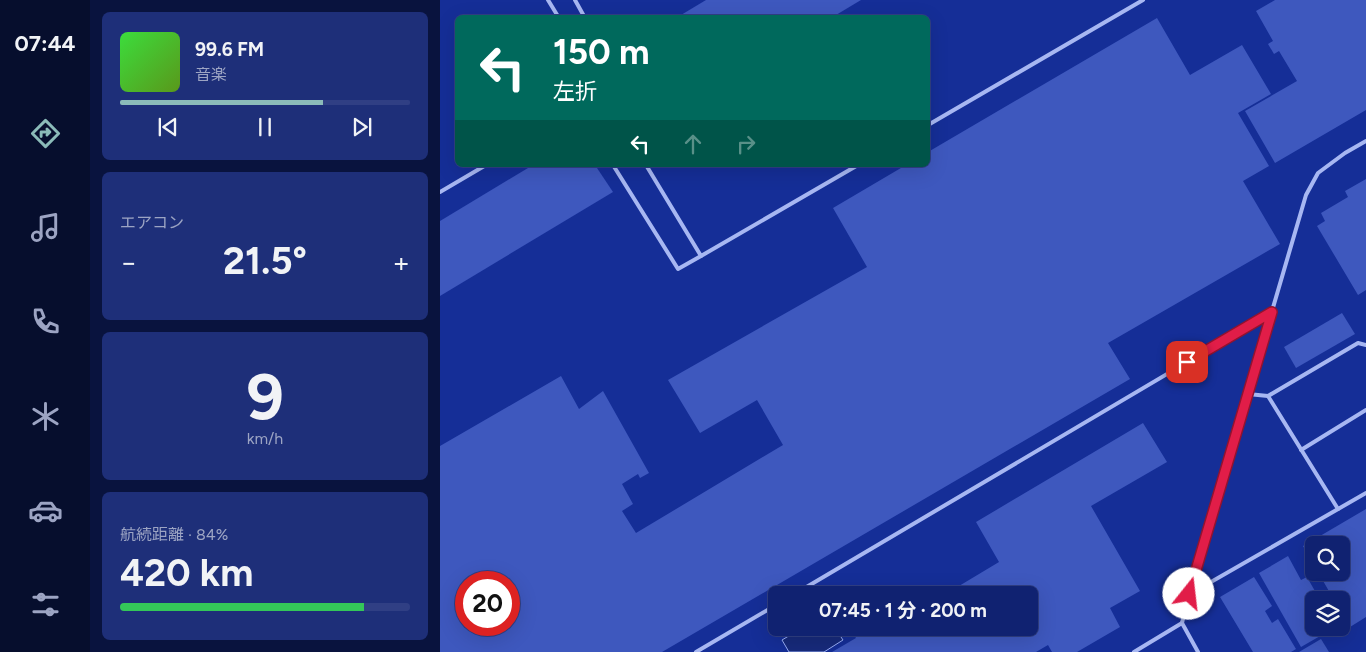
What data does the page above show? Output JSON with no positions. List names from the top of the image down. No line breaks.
{"page":{"tabs":"07:44","turn":["150 m","左折"],"song":["99.6 FM","音楽"],"tile":["エアコン",["9","km/h"],["航続距離 · 84%","420 km"]],"heat":["−","21.5°","+"],"limit":"20","trip":"07:45 · 1 分 · 200 m"}}
